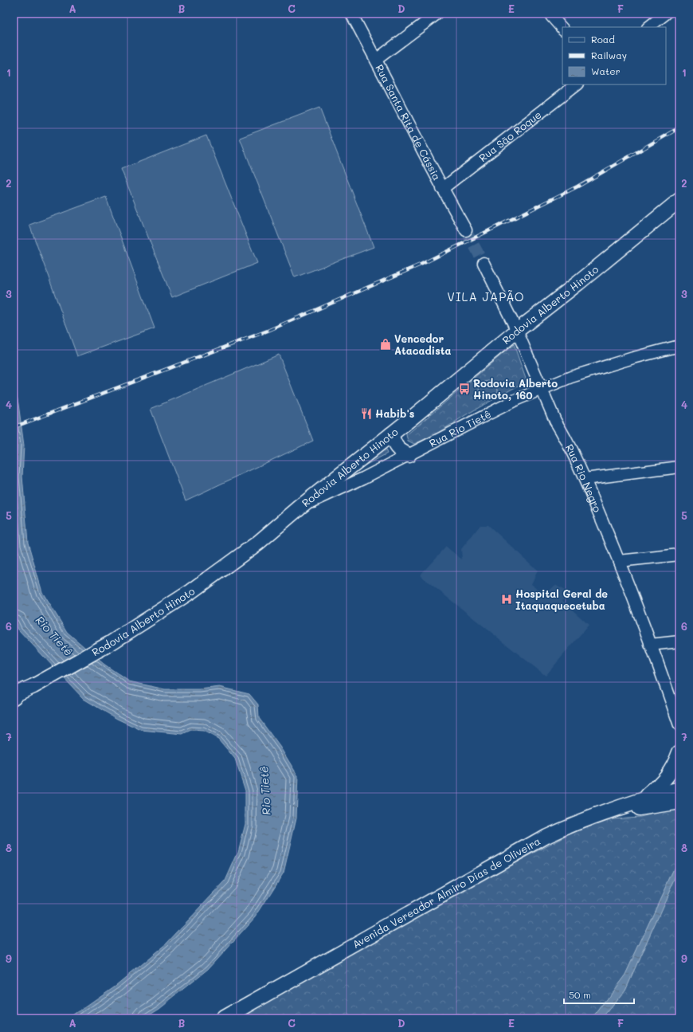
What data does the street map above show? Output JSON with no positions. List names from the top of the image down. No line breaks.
{"streets":{"main road":["Rodovia Alberto Hinoto","Avenida Vereador Almiro Dias de Oliveira"],"street":["Rua Santa Rita de Cássia","Rua São Roque","Rua Rio Tietê","Rua Rio Negro"]},"crossings":[["Rua Santa Rita de Cássia","Rua São Roque"],["Rodovia Alberto Hinoto","Rua Rio Tietê"],["Rodovia Alberto Hinoto","Rua Rio Negro"],["Rua Rio Tietê","Rua Rio Negro"]],"districts":["VILA JAPÃO"],"water":["Rio Tietê"],"places":{"shop":["Vencedor Atacadista"],"bus stop":["Rodovia Alberto Hinoto, 160"],"restaurant":["Habib's"],"hospital":["Hospital Geral de Itaquaquecetuba"]},"legend":["Road","Railway","Water"],"scale_bar":"50 m","grid":{"columns":["A","B","C","D","E","F"],"rows":["1","2","3","4","5","6","7","8","9"]}}
